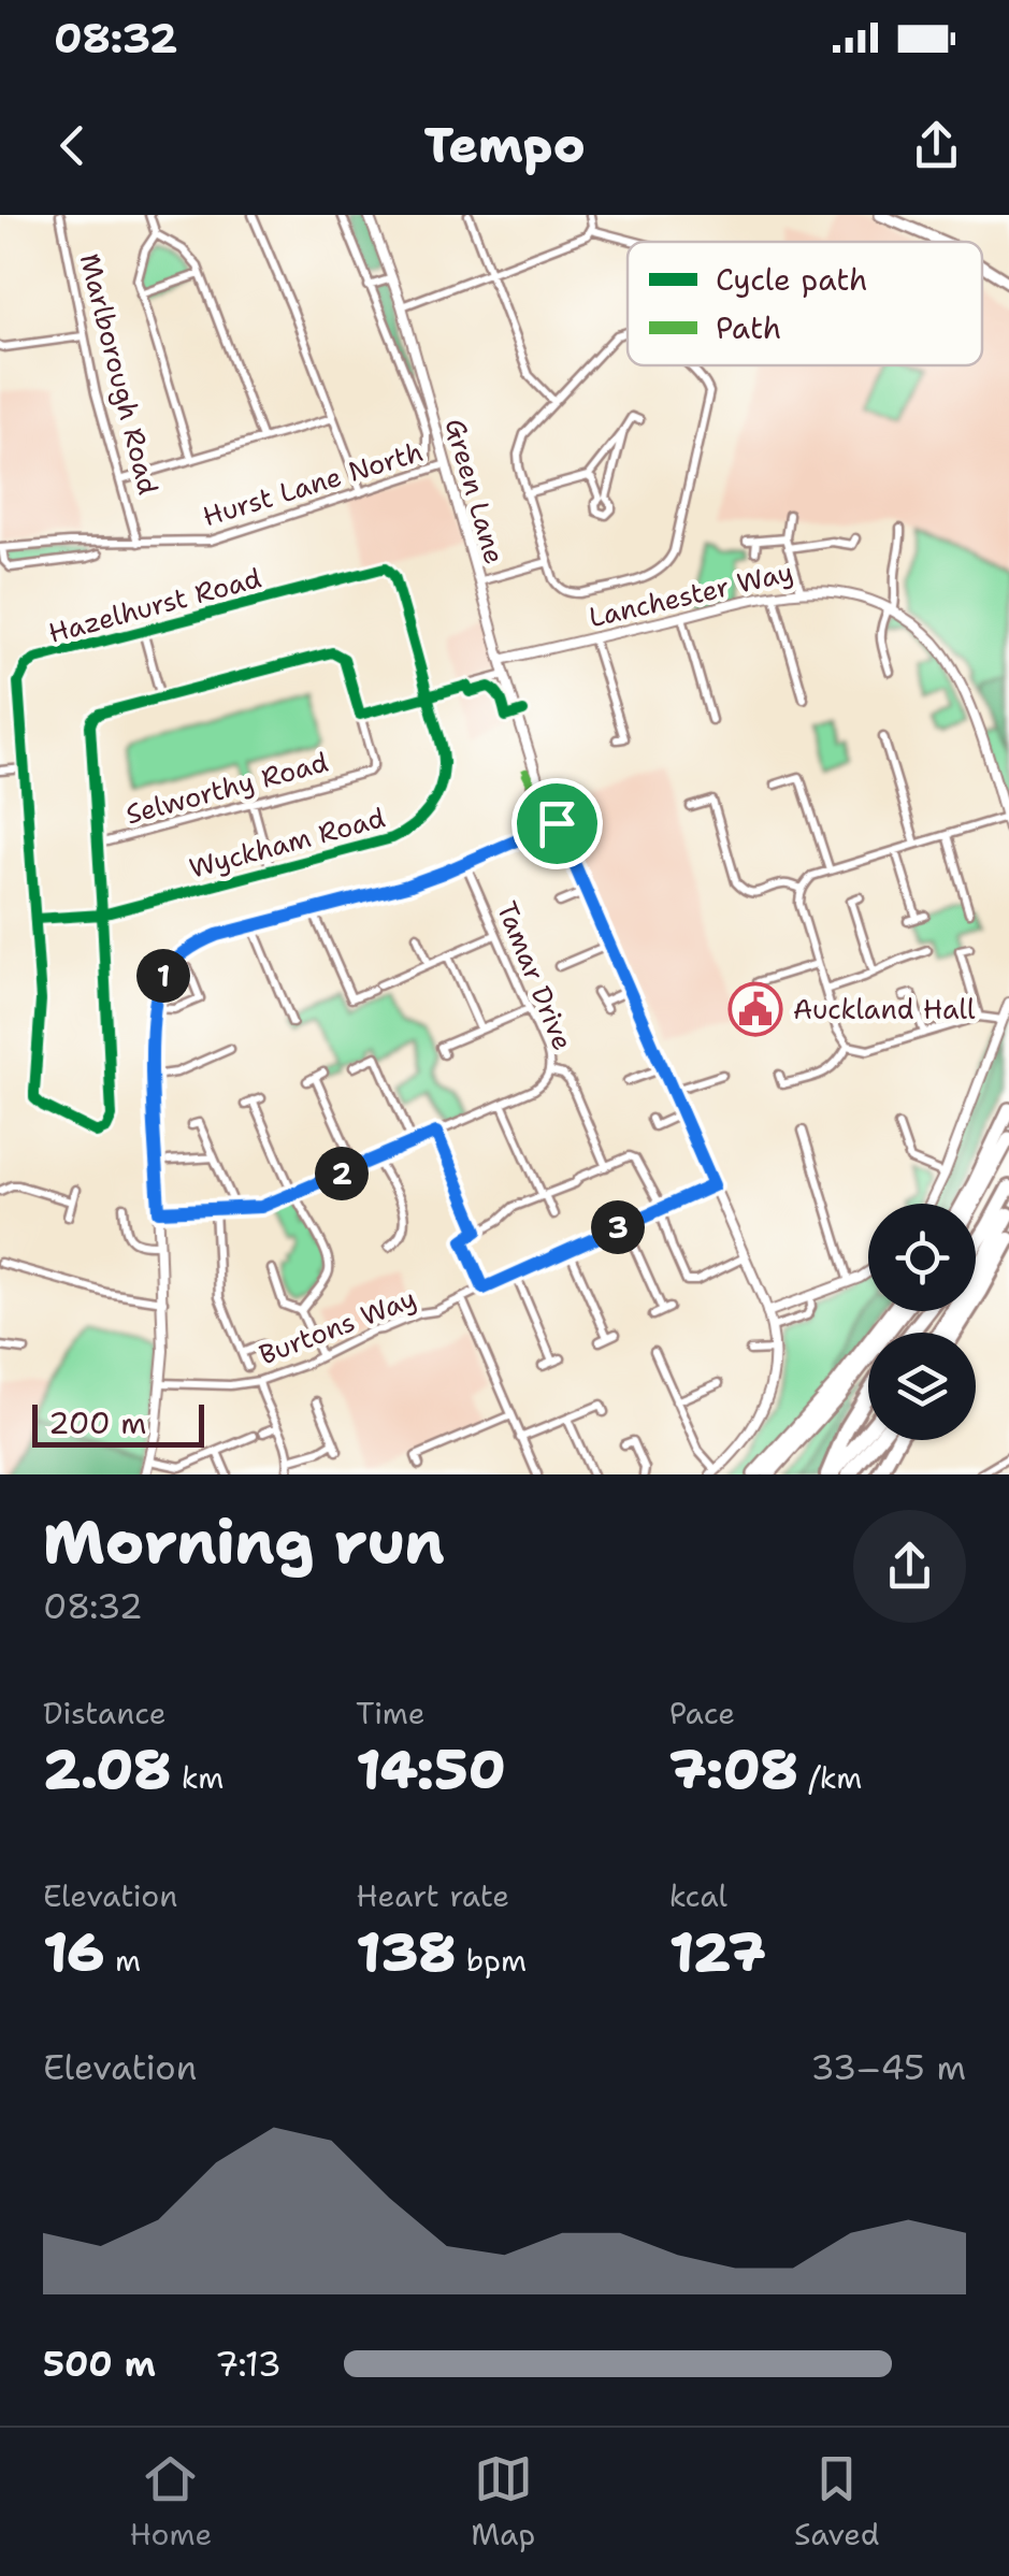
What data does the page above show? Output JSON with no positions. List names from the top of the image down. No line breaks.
{"streets":{"street":["Marlborough Road","Hurst Lane North","Green Lane","Lanchester Way","Hazelhurst Road","Selworthy Road","Wyckham Road","Tamar Drive","Burtons Way"]},"crossings":[["Marlborough Road","Hurst Lane North"],["Hurst Lane North","Green Lane"],["Green Lane","Lanchester Way"],["Green Lane","Burtons Way"],["Hazelhurst Road","Wyckham Road"]],"places":{"public building":["Auckland Hall"]},"legend":["Cycle path","Path"],"scale_bar":"200 m","page":{"status":"08:32","header":"Tempo","pins":["1","2","3"],"scale":"200 m","heading":["Morning run","08:32"],"stats":[["Distance","2.08 km"],["Time","14:50"],["Pace","7:08 /km"],["Elevation","16 m"],["Heart rate","138 bpm"],["kcal","127"]],"chart":["Elevation","33–45 m"],"list":[{"name":"500 m","note":"7:13"}],"tabs":["Home","Map","Saved"]}}
